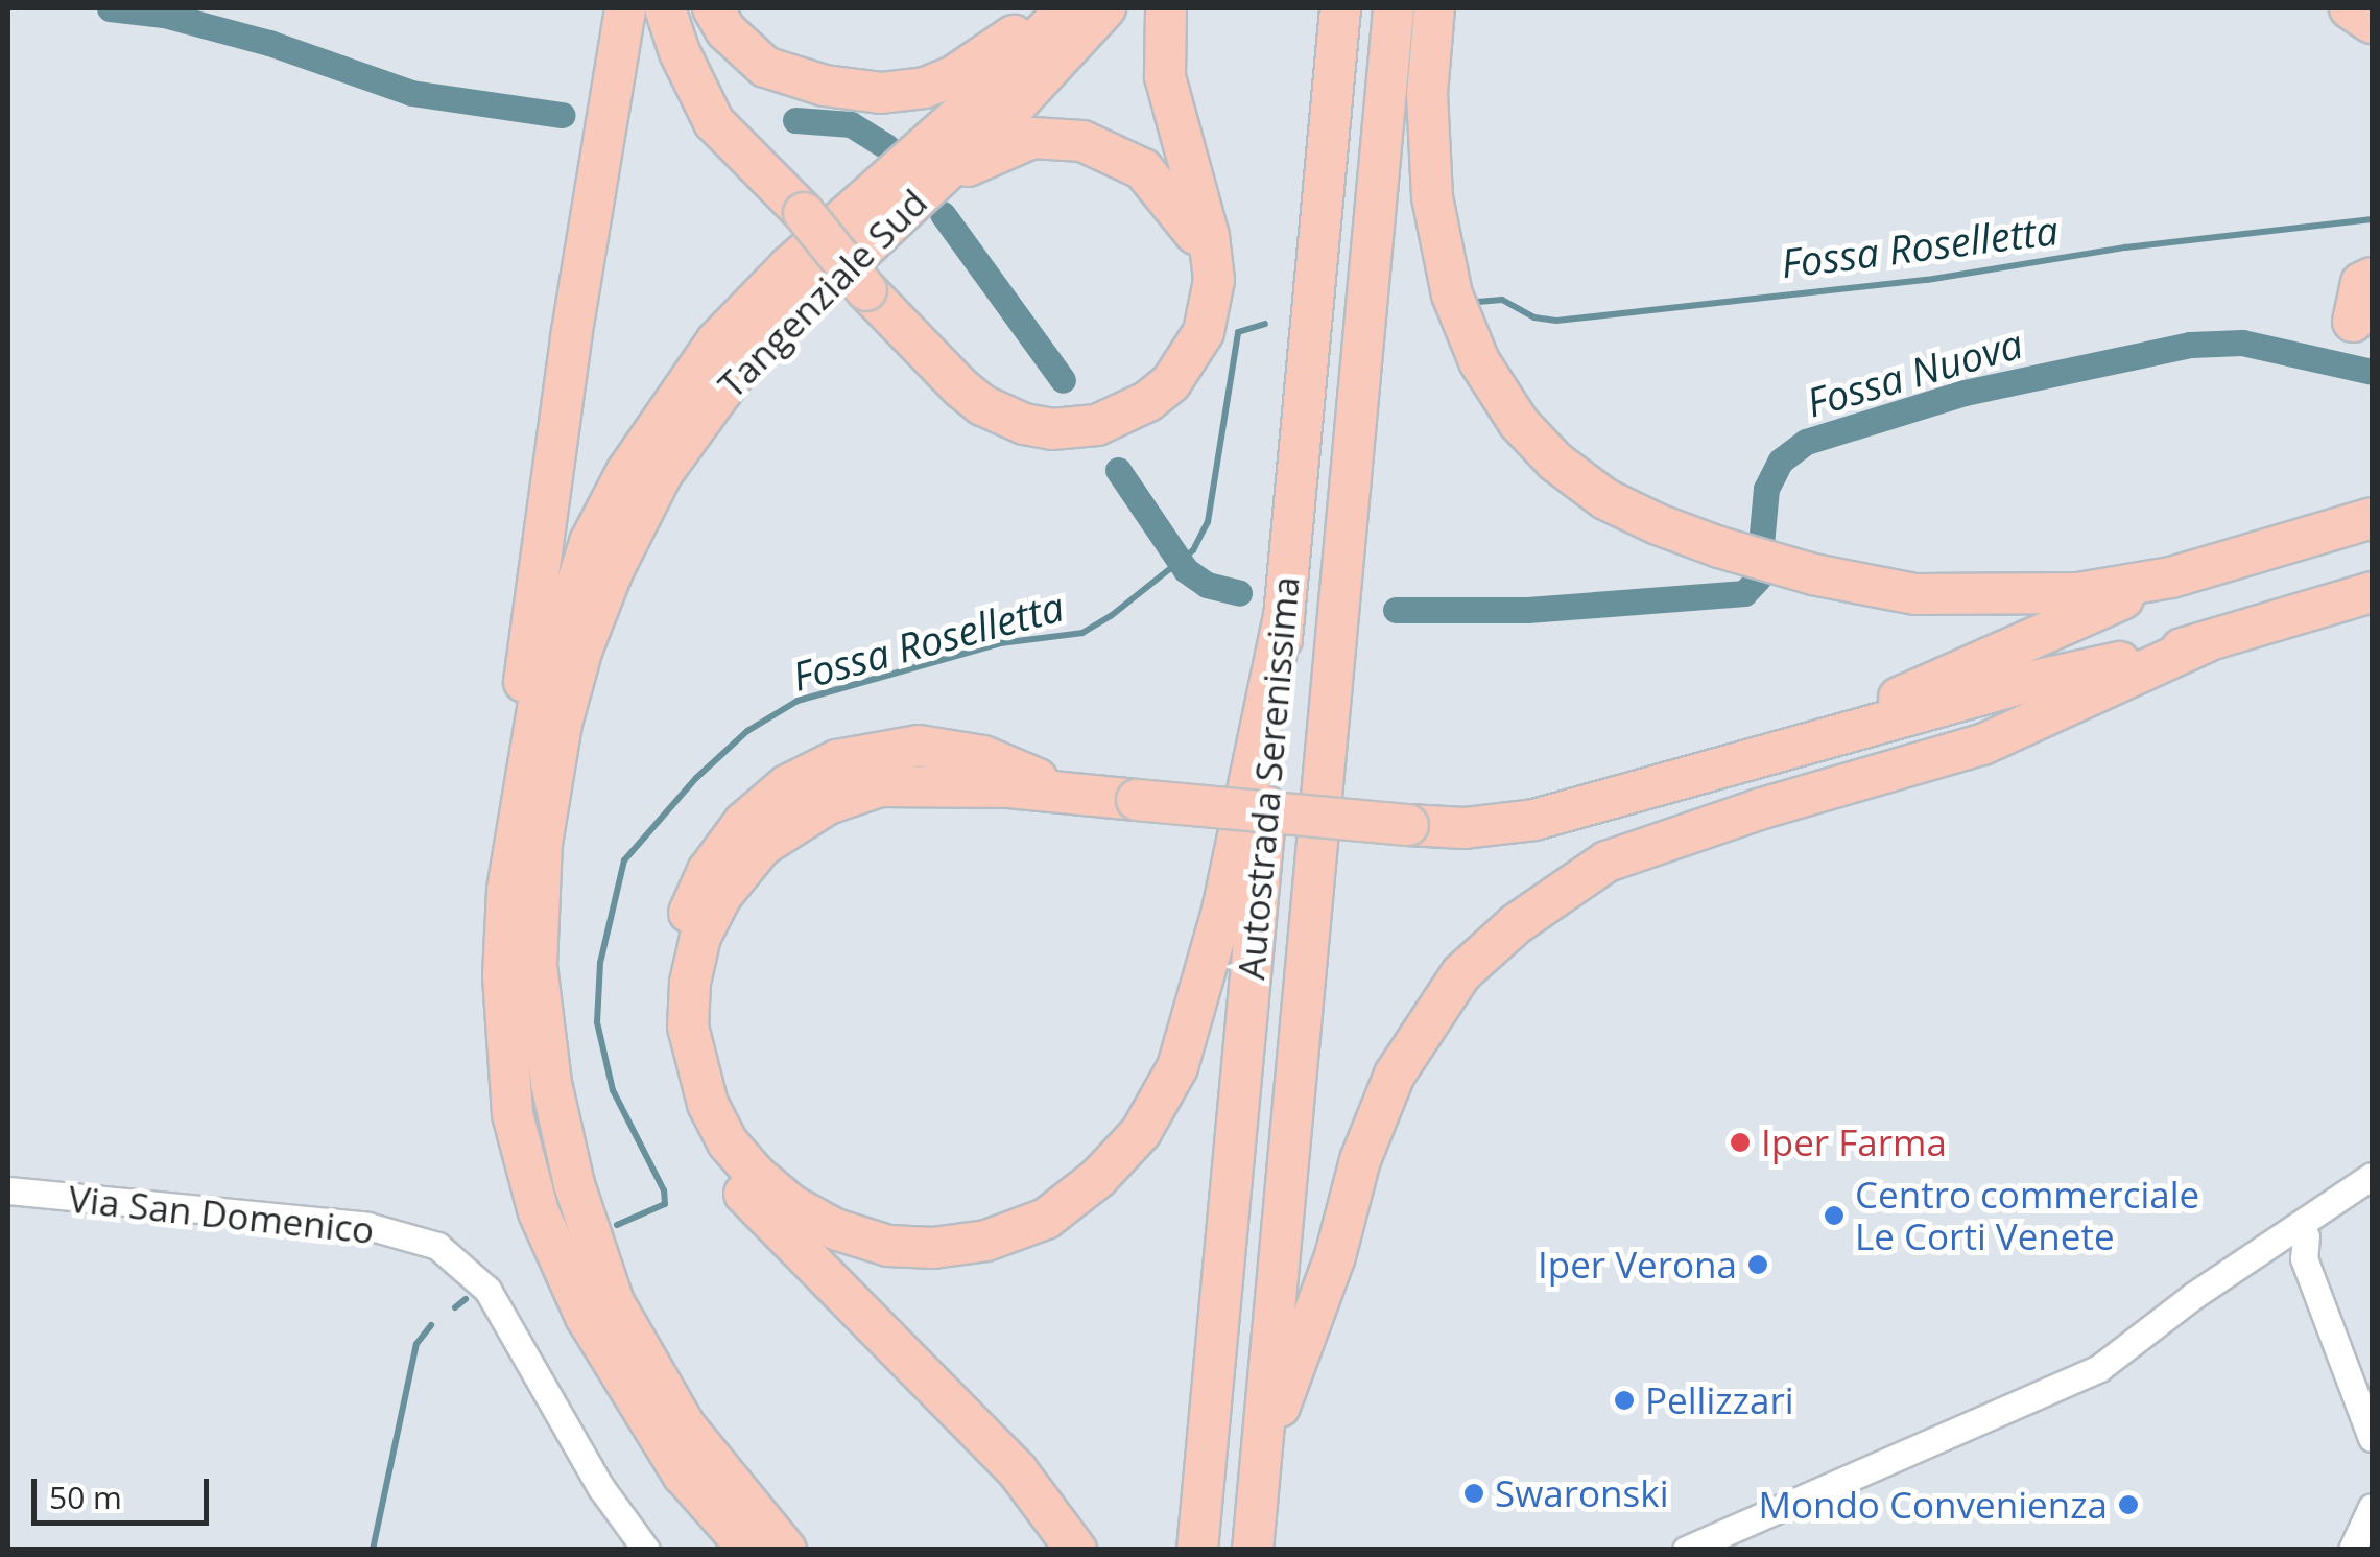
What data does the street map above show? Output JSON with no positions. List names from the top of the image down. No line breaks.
{"streets":{"highway":["Tangenziale Sud","Autostrada Serenissima"],"street":["Via San Domenico"]},"water":["Fossa Roselletta","Fossa Nuova"],"places":["Iper Farma","Centro commerciale Le Corti Venete","Iper Verona","Pellizzari","Swaronski","Mondo Convenienza"],"scale_bar":"50 m"}
